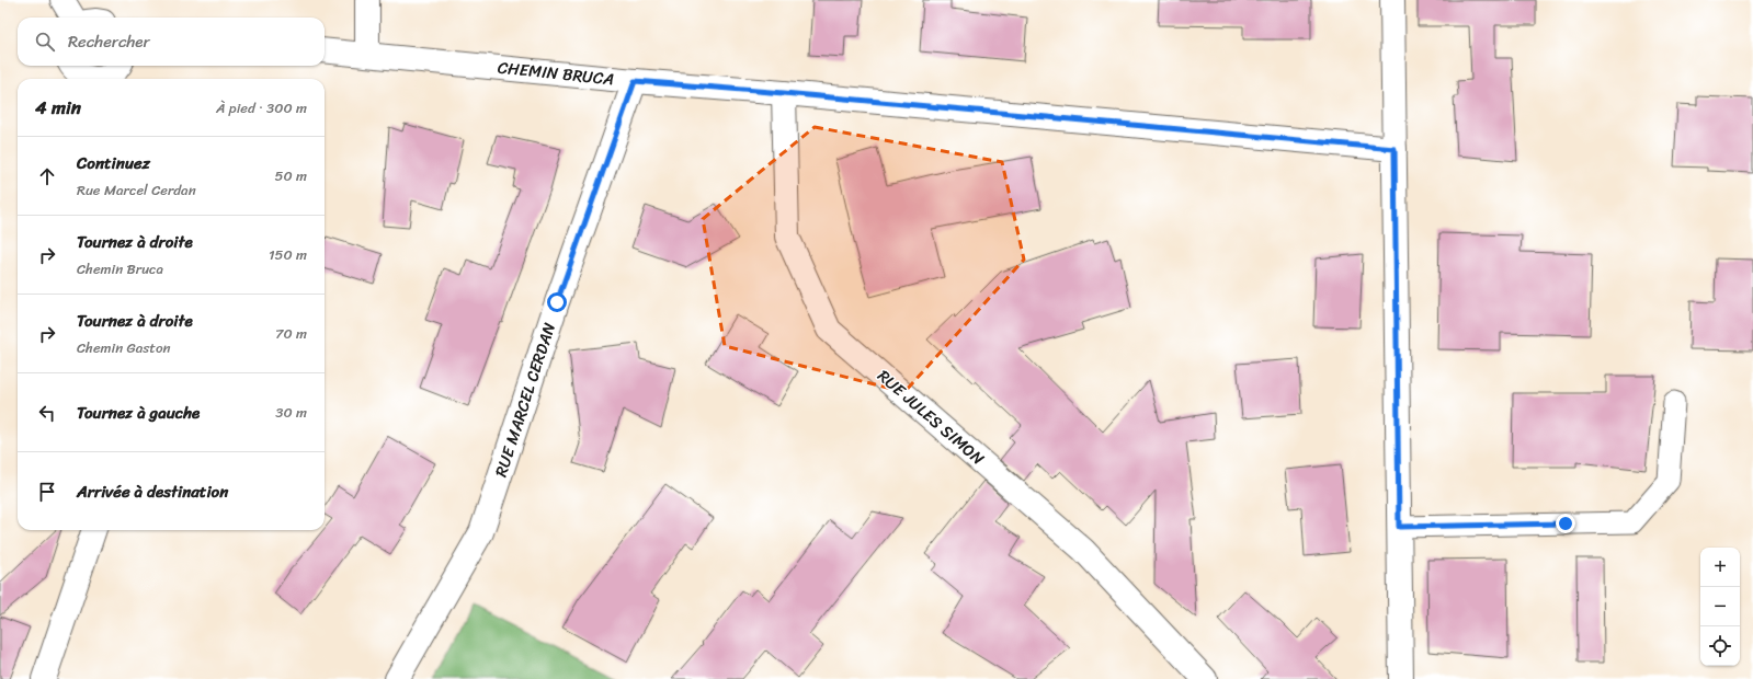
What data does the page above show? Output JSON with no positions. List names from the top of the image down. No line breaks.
{"streets":{"street":["CHEMIN BRUCA","RUE MARCEL CERDAN","RUE JULES SIMON"]},"crossings":[["CHEMIN BRUCA","RUE MARCEL CERDAN"],["CHEMIN BRUCA","RUE JULES SIMON"]],"page":{"search":"Rechercher","heading":["4 min","À pied · 300 m"],"list":[["Continuez","Rue Marcel Cerdan","50 m"],["Tournez à droite","Chemin Bruca","150 m"],["Tournez à droite","Chemin Gaston","70 m"],["Tournez à gauche","30 m"],"Arrivée à destination"],"map_buttons":["+","−"]}}
